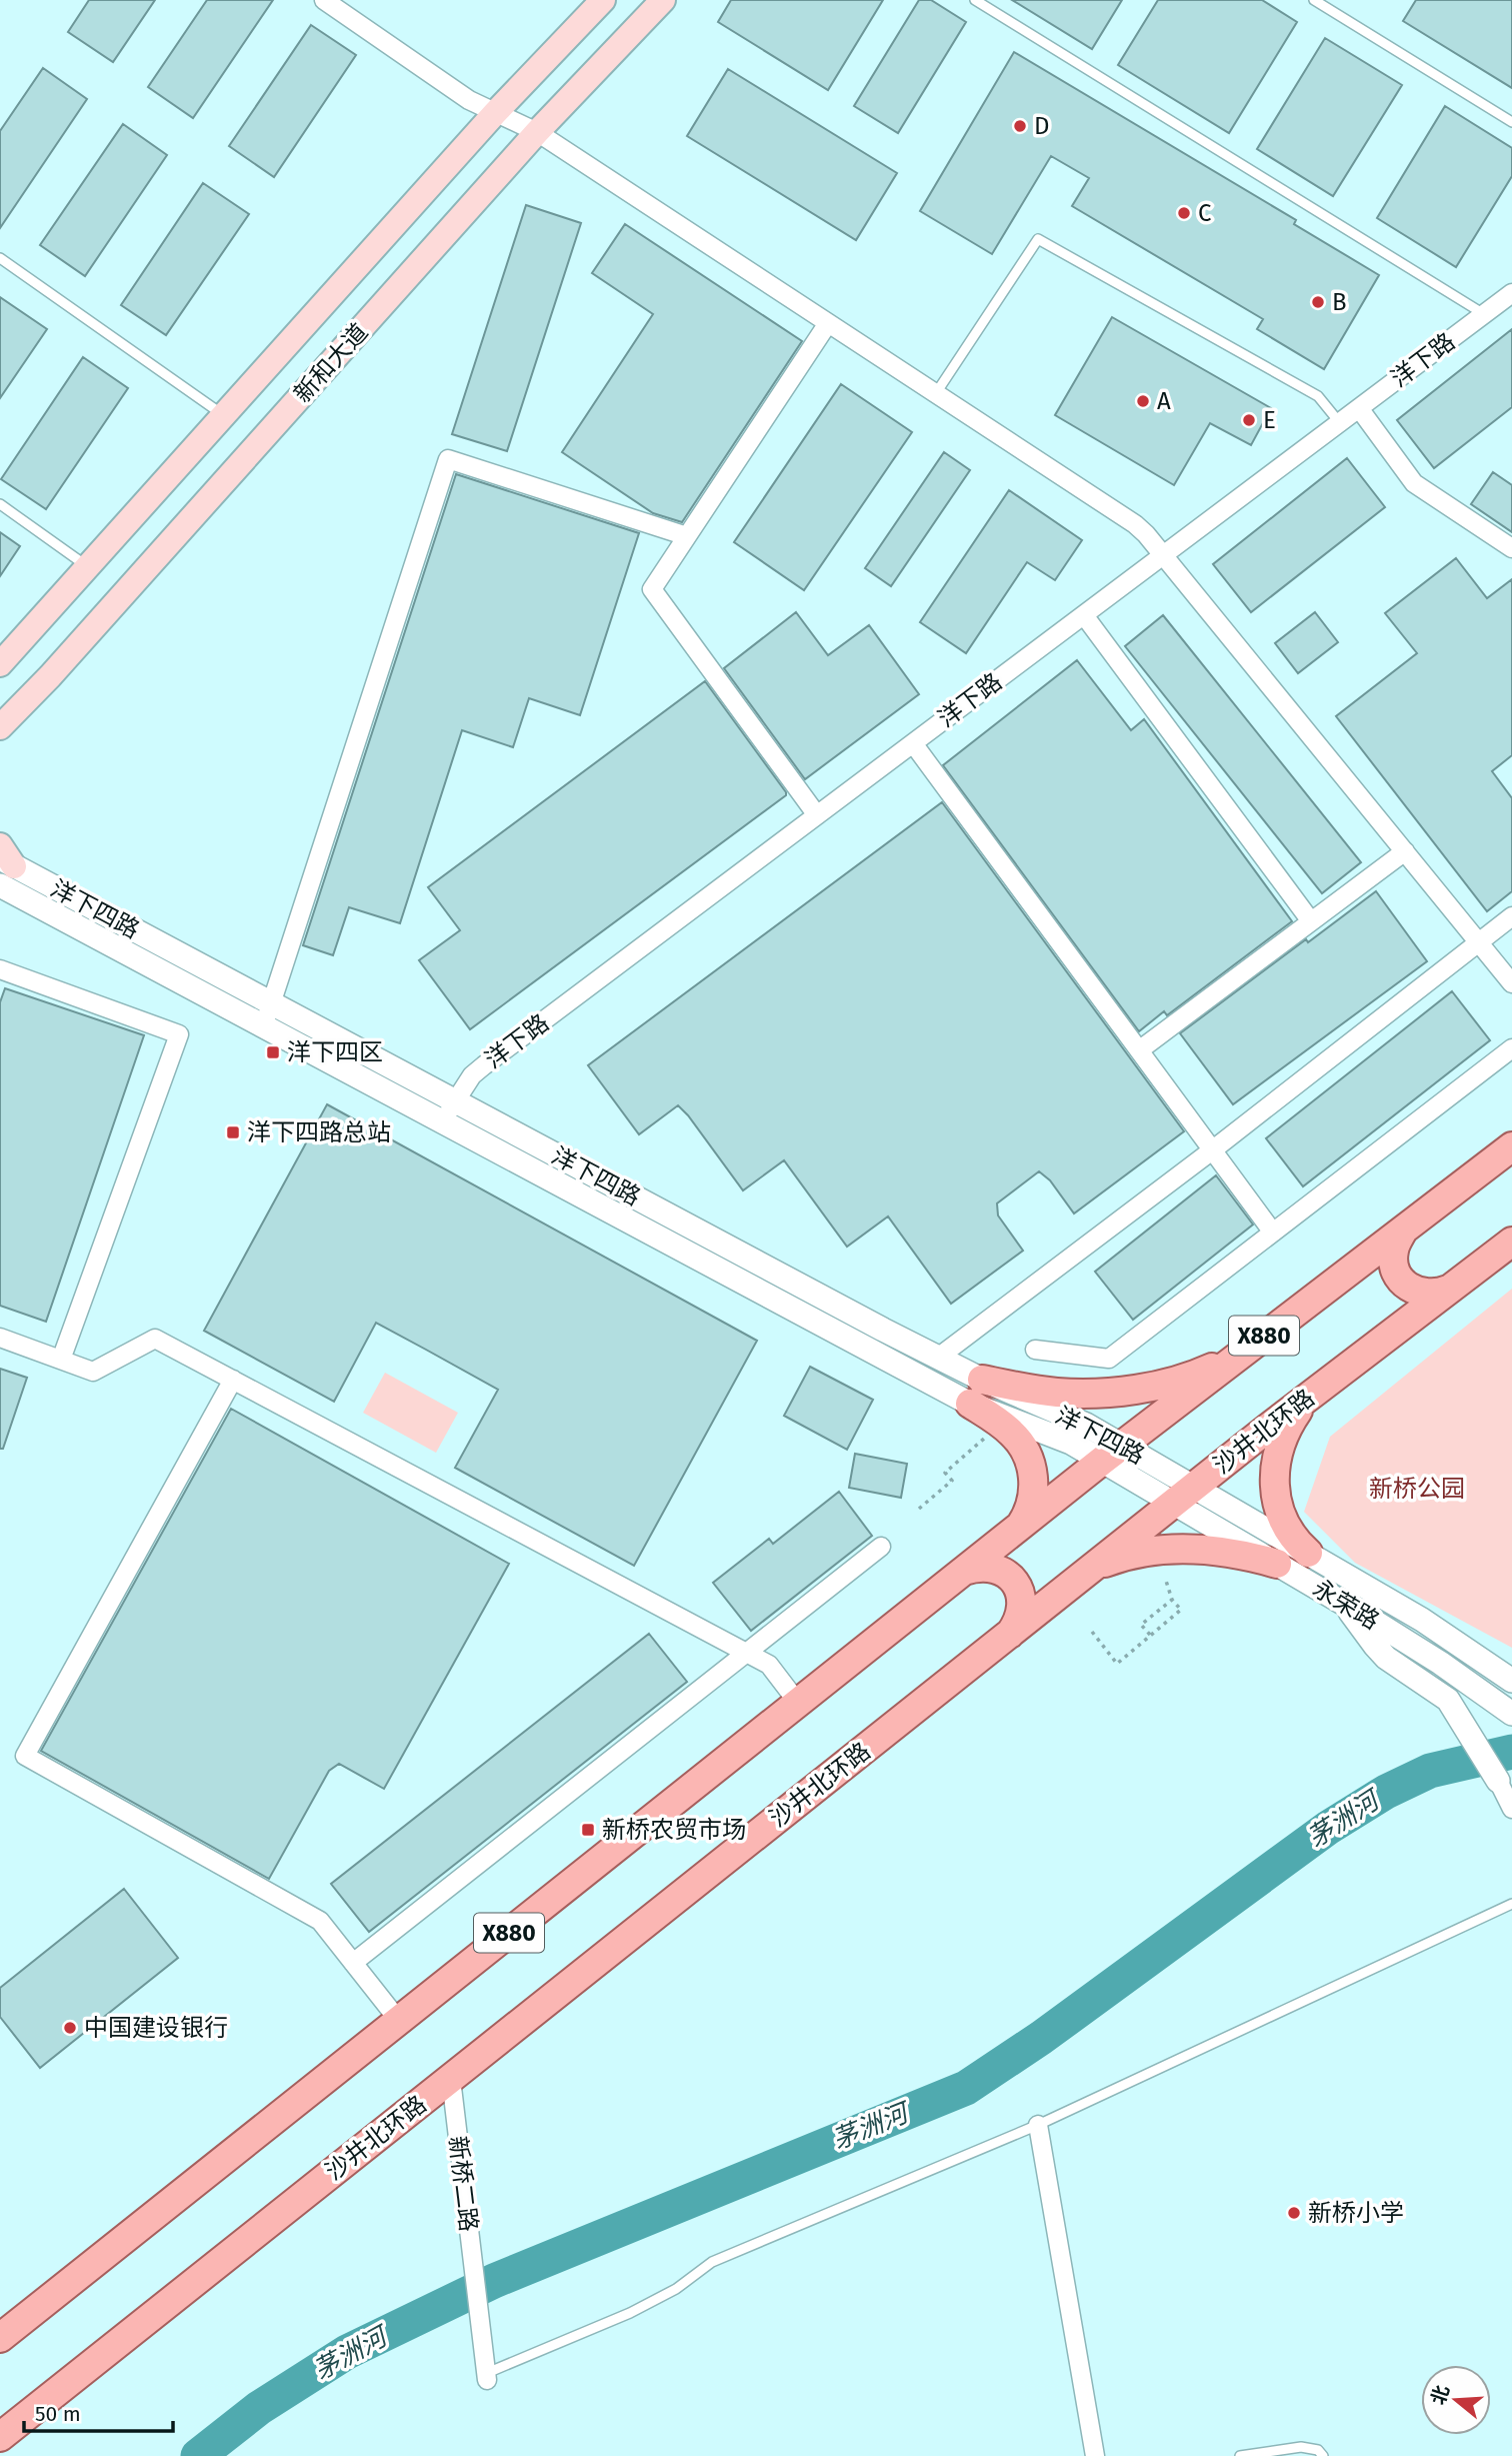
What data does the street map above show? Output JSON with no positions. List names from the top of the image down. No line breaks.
{"streets":{"main road":["新和大道","X880","沙井北环路"],"street":["洋下路","洋下四路","永荣路","新桥二路"]},"crossings":[["洋下路","洋下四路"],["洋下四路","X880"],["洋下四路","沙井北环路"],["洋下四路","永荣路"],["沙井北环路","永荣路"],["沙井北环路","新桥二路"]],"water":["茅洲河"],"parks":["新桥公园"],"places":{"other":["D","C","B","A","E","中国建设银行","新桥小学"],"transit":["洋下四区","洋下四路总站","新桥农贸市场"]},"scale_bar":"50 m","north":"left"}
